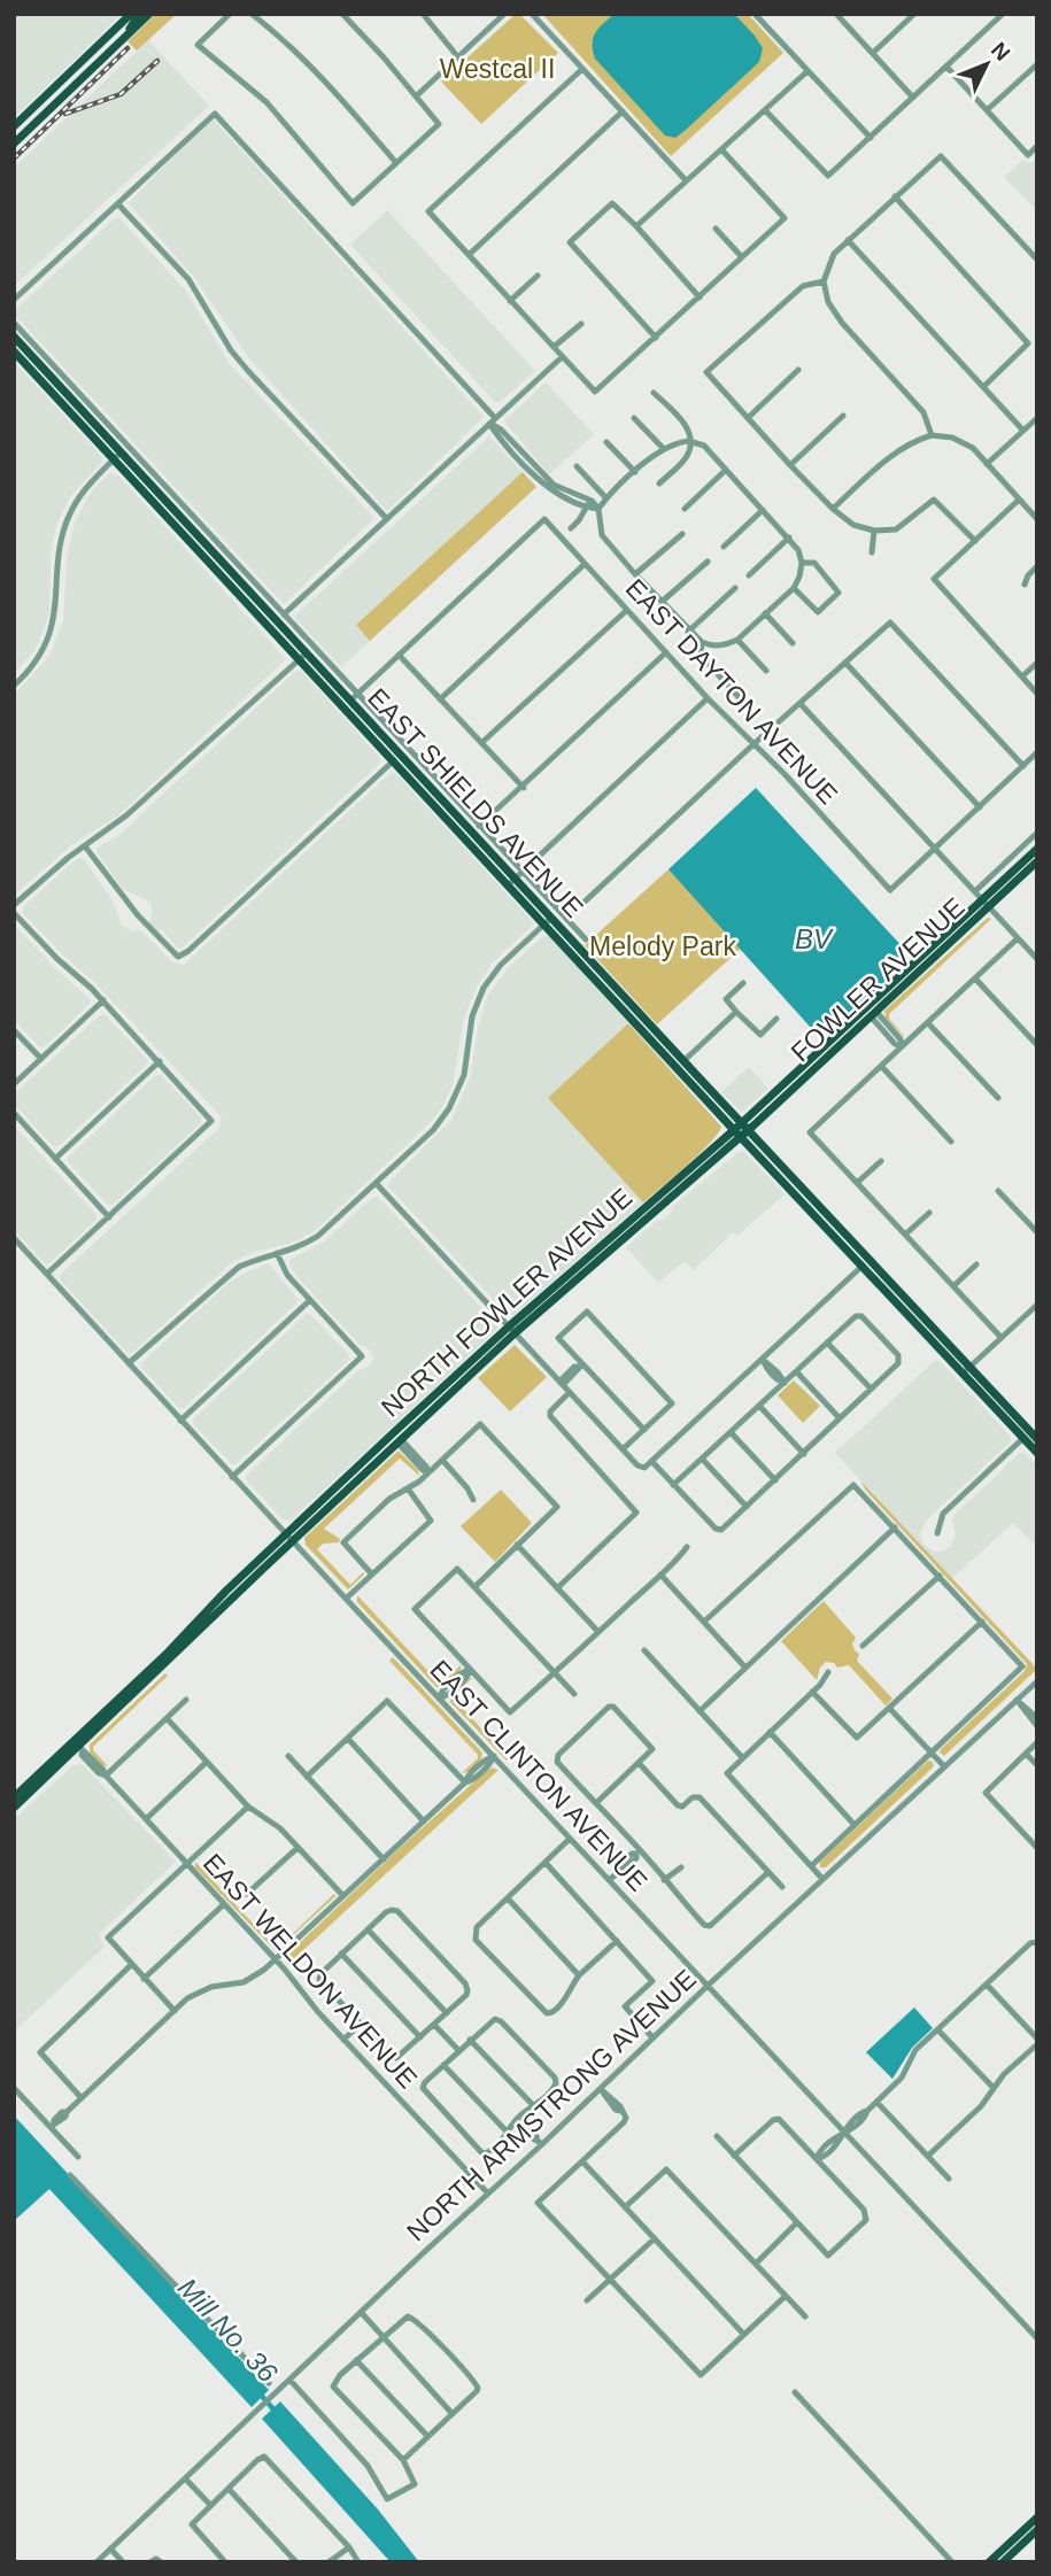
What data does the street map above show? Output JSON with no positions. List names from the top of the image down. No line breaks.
{"streets":{"main road":["EAST SHIELDS AVENUE","FOWLER AVENUE","NORTH FOWLER AVENUE"],"street":["EAST DAYTON AVENUE","EAST CLINTON AVENUE","EAST WELDON AVENUE","NORTH ARMSTRONG AVENUE"]},"crossings":[["EAST SHIELDS AVENUE","FOWLER AVENUE"],["EAST SHIELDS AVENUE","NORTH FOWLER AVENUE"],["FOWLER AVENUE","NORTH FOWLER AVENUE"],["NORTH FOWLER AVENUE","EAST CLINTON AVENUE"],["NORTH FOWLER AVENUE","EAST WELDON AVENUE"],["EAST CLINTON AVENUE","NORTH ARMSTRONG AVENUE"],["EAST WELDON AVENUE","NORTH ARMSTRONG AVENUE"]],"water":["BV","Mill No. 36"],"parks":["Westcal II","Melody Park"],"north":"top right"}
